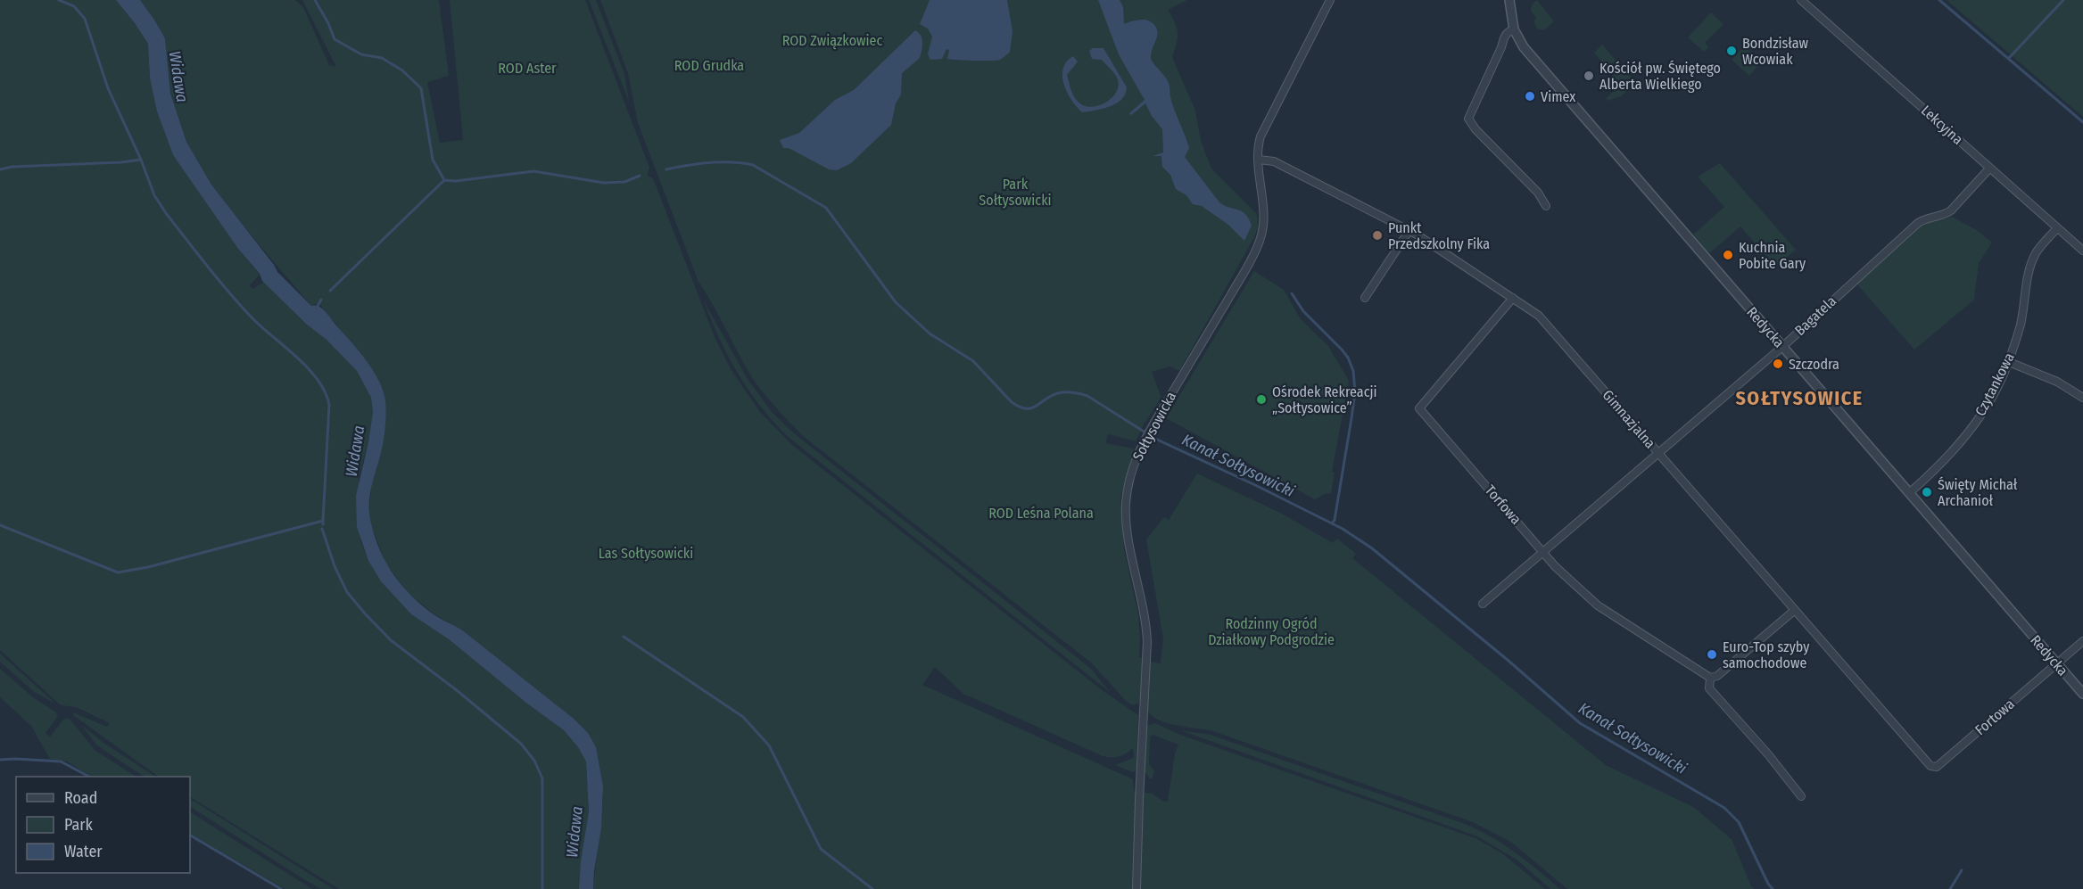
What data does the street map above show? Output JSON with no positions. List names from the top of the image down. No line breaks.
{"streets":{"street":["Lekcyjna","Bagatela","Redycka","Czytankowa","Gimnazjalna","Sołtysowicka","Torfowa","Fortowa"]},"crossings":[["Lekcyjna","Bagatela"],["Lekcyjna","Czytankowa"],["Bagatela","Redycka"],["Bagatela","Gimnazjalna"],["Bagatela","Torfowa"],["Redycka","Czytankowa"],["Redycka","Fortowa"],["Gimnazjalna","Sołtysowicka"],["Gimnazjalna","Torfowa"],["Gimnazjalna","Fortowa"]],"districts":["SOŁTYSOWICE"],"water":["Widawa","Kanał Sołtysowicki"],"parks":["ROD Związkowiec","ROD Grudka","ROD Aster","Park Sołtysowicki","ROD Leśna Polana","Las Sołtysowicki","Rodzinny Ogród Działkowy Podgrodzie"],"places":["Bondzisław Wcowiak","Kościół pw. Świętego Alberta Wielkiego","Vimex","Punkt Przedszkolny Fika","Kuchnia Pobite Gary","Szczodra","Ośrodek Rekreacji „Sołtysowice”","Święty Michał Archanioł","Euro-Top szyby samochodowe"],"legend":["Road","Park","Water"]}
